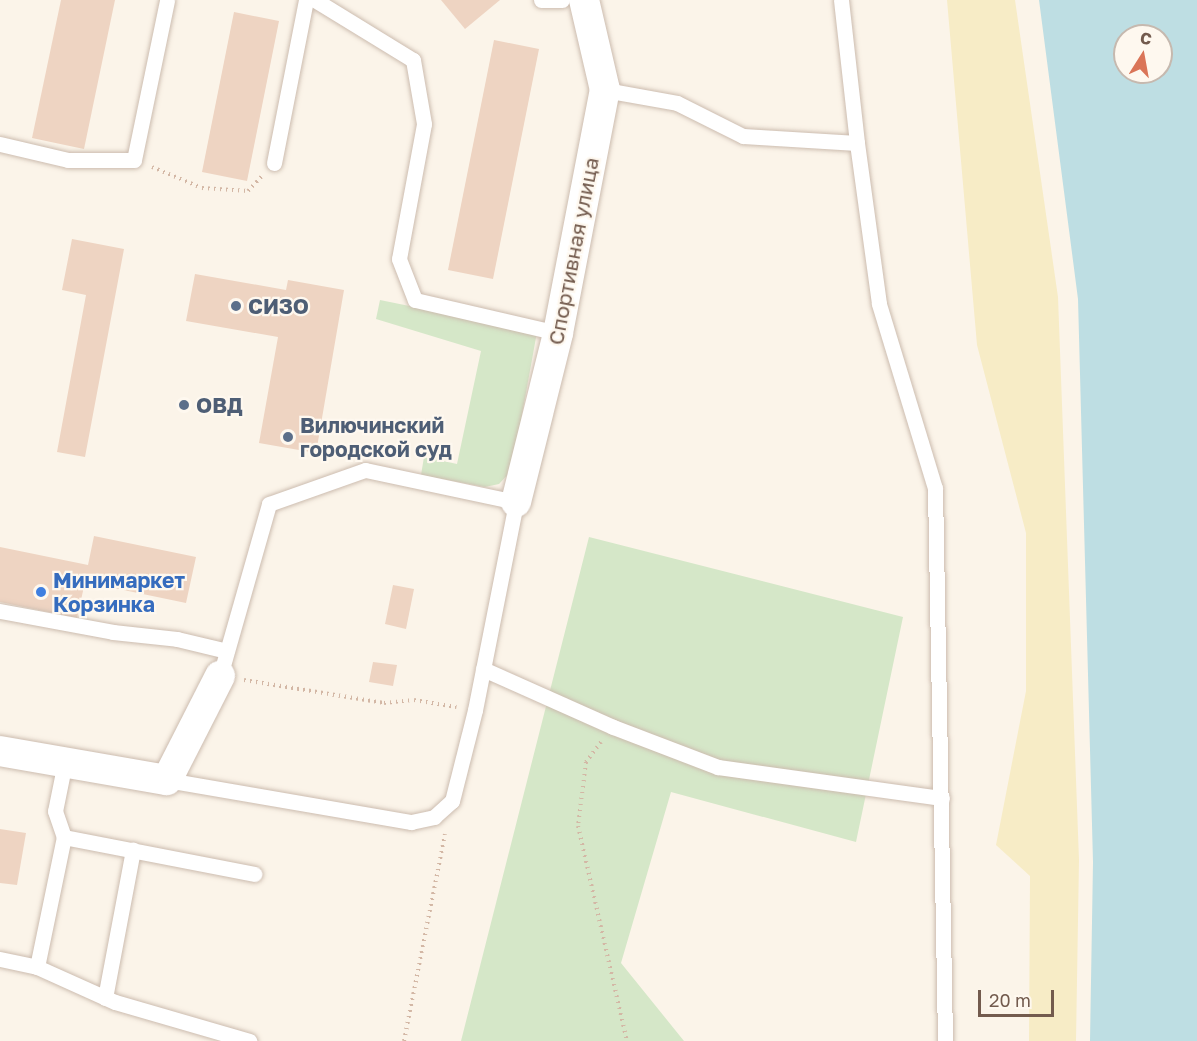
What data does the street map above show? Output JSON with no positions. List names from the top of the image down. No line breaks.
{"streets":{"street":["Спортивная улица"]},"places":["СИЗО","ОВД","Вилючинский городской суд","Минимаркет Корзинка"],"scale_bar":"20 m","north":"top"}
